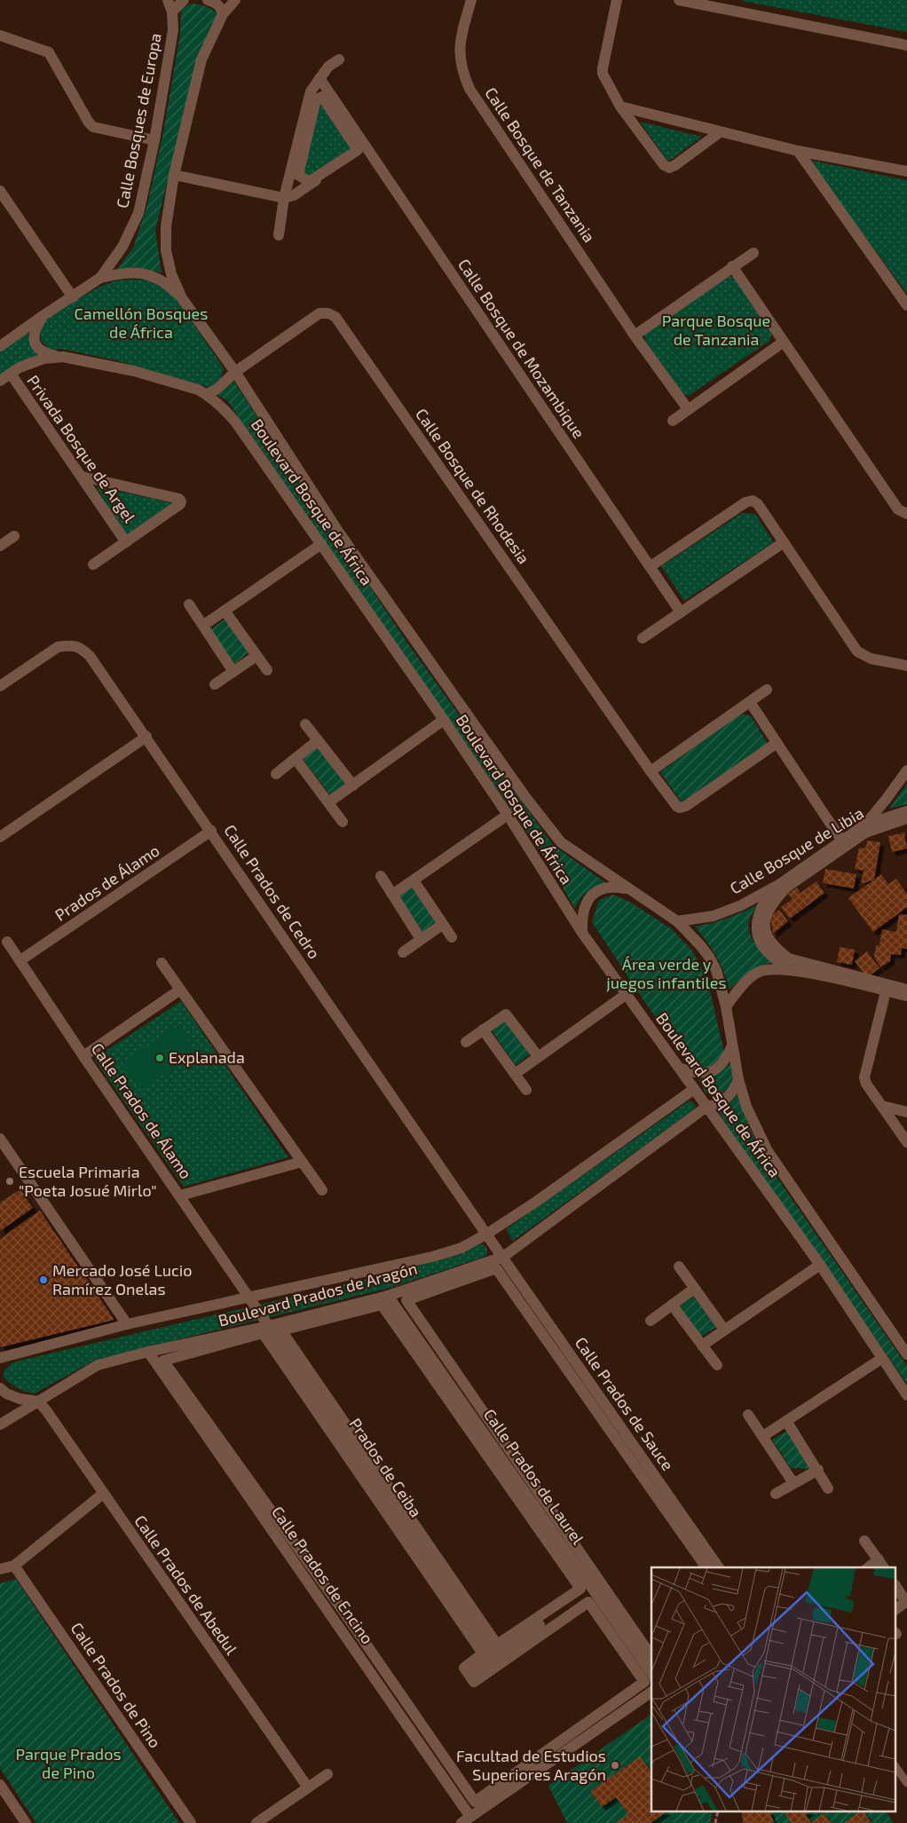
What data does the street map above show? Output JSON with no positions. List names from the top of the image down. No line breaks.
{"streets":{"street":["Calle Bosques de Europa","Calle Bosque de Tanzania","Calle Bosque de Mozambique","Privada Bosque de Argel","Calle Bosque de Rhodesia","Boulevard Bosque de África","Calle Bosque de Libia","Prados de Álamo","Calle Prados de Cedro","Calle Prados de Álamo","Boulevard Prados de Aragón","Calle Prados de Sauce","Prados de Ceiba","Calle Prados de Laurel","Calle Prados de Encino","Calle Prados de Abedul","Calle Prados de Pino"]},"crossings":[["Privada Bosque de Argel","Boulevard Bosque de África"],["Calle Bosque de Rhodesia","Boulevard Bosque de África"],["Boulevard Bosque de África","Calle Bosque de Libia"],["Boulevard Bosque de África","Boulevard Prados de Aragón"],["Prados de Álamo","Calle Prados de Cedro"],["Prados de Álamo","Calle Prados de Álamo"],["Calle Prados de Cedro","Boulevard Prados de Aragón"],["Calle Prados de Cedro","Calle Prados de Sauce"],["Calle Prados de Álamo","Boulevard Prados de Aragón"],["Calle Prados de Álamo","Prados de Ceiba"],["Boulevard Prados de Aragón","Calle Prados de Sauce"],["Boulevard Prados de Aragón","Prados de Ceiba"],["Boulevard Prados de Aragón","Calle Prados de Laurel"],["Boulevard Prados de Aragón","Calle Prados de Encino"],["Boulevard Prados de Aragón","Calle Prados de Abedul"]],"parks":["Camellón Bosques de África","Parque Bosque de Tanzania","Área verde y juegos infantiles","Parque Prados de Pino"],"places":["Explanada","Escuela Primaria \"Poeta Josué Mirlo\"","Mercado José Lucio Ramírez Onelas","Facultad de Estudios Superiores Aragón"]}
